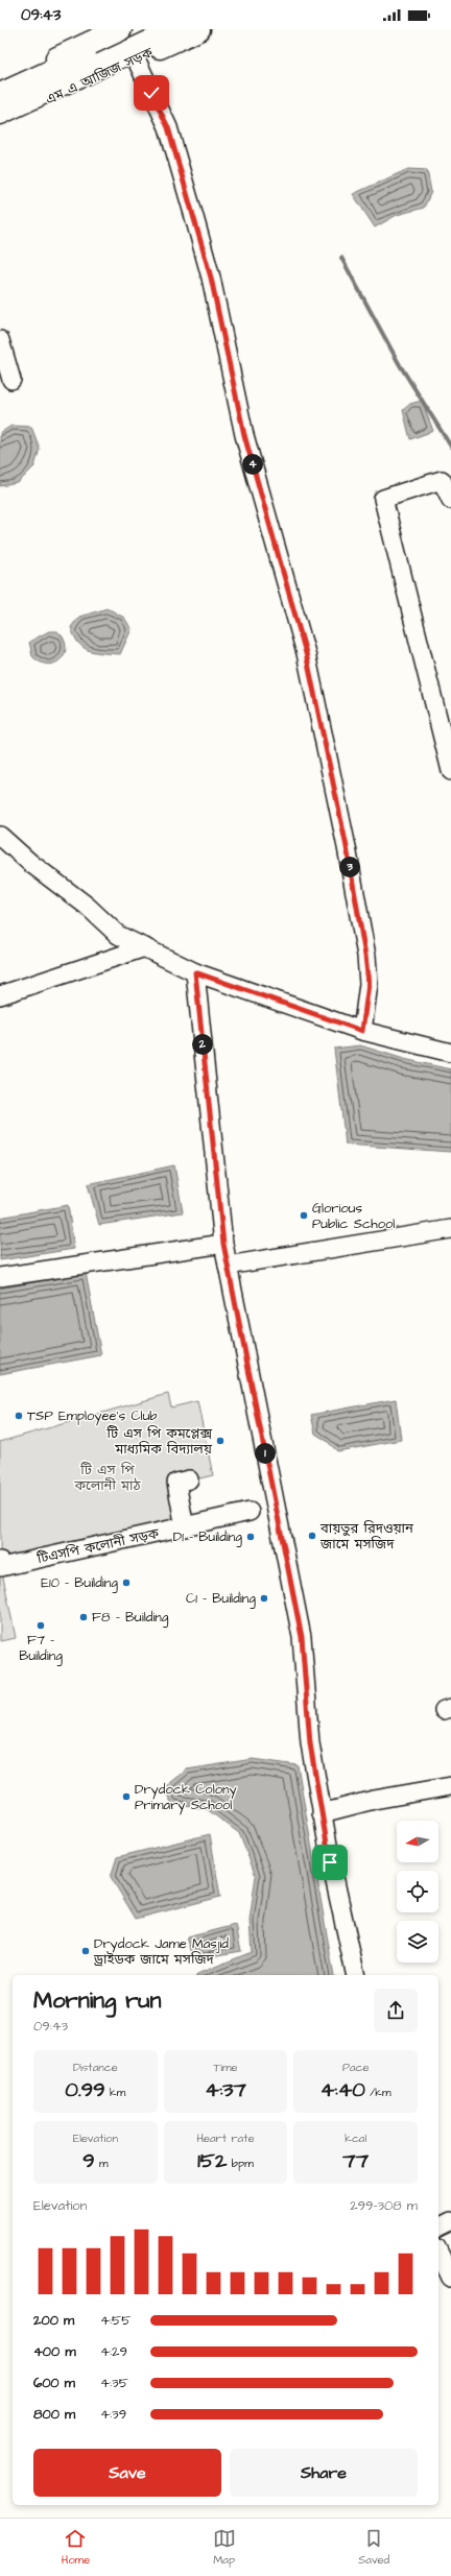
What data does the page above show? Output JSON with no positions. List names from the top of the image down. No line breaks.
{"streets":{"main road":["এম এ আজিজ সড়ক"],"street":["টিএসপি কলোনী সড়ক"]},"parks":["টি এস পি কলোনী মাঠ"],"places":["Glorious Public School","TSP Employee's Club","টি এস পি কমপ্লেক্স মাধ্যমিক বিদ্যালয়","বায়তুর রিদওয়ান জামে মসজিদ","D1 - Building","E10 - Building","C1 - Building","F8 - Building","F7 - Building","Drydock Colony Primary School","Drydock Jame Masjid ড্রাইডক জামে মসজিদ"],"north":"left","page":{"status":"09:43","pins":["4","3","2","1"],"heading":["Morning run","09:43"],"stats":[["Distance","0.99 km"],["Time","4:37"],["Pace","4:40 /km"],["Elevation","9 m"],["Heart rate","152 bpm"],["kcal","77"]],"chart":["Elevation","299–308 m"],"list":[{"name":"200 m","note":"4:55"},{"name":"400 m","note":"4:29"},{"name":"600 m","note":"4:35"},{"name":"800 m","note":"4:39"}],"buttons":["Save","Share"],"tabs":["Home","Map","Saved"]}}
